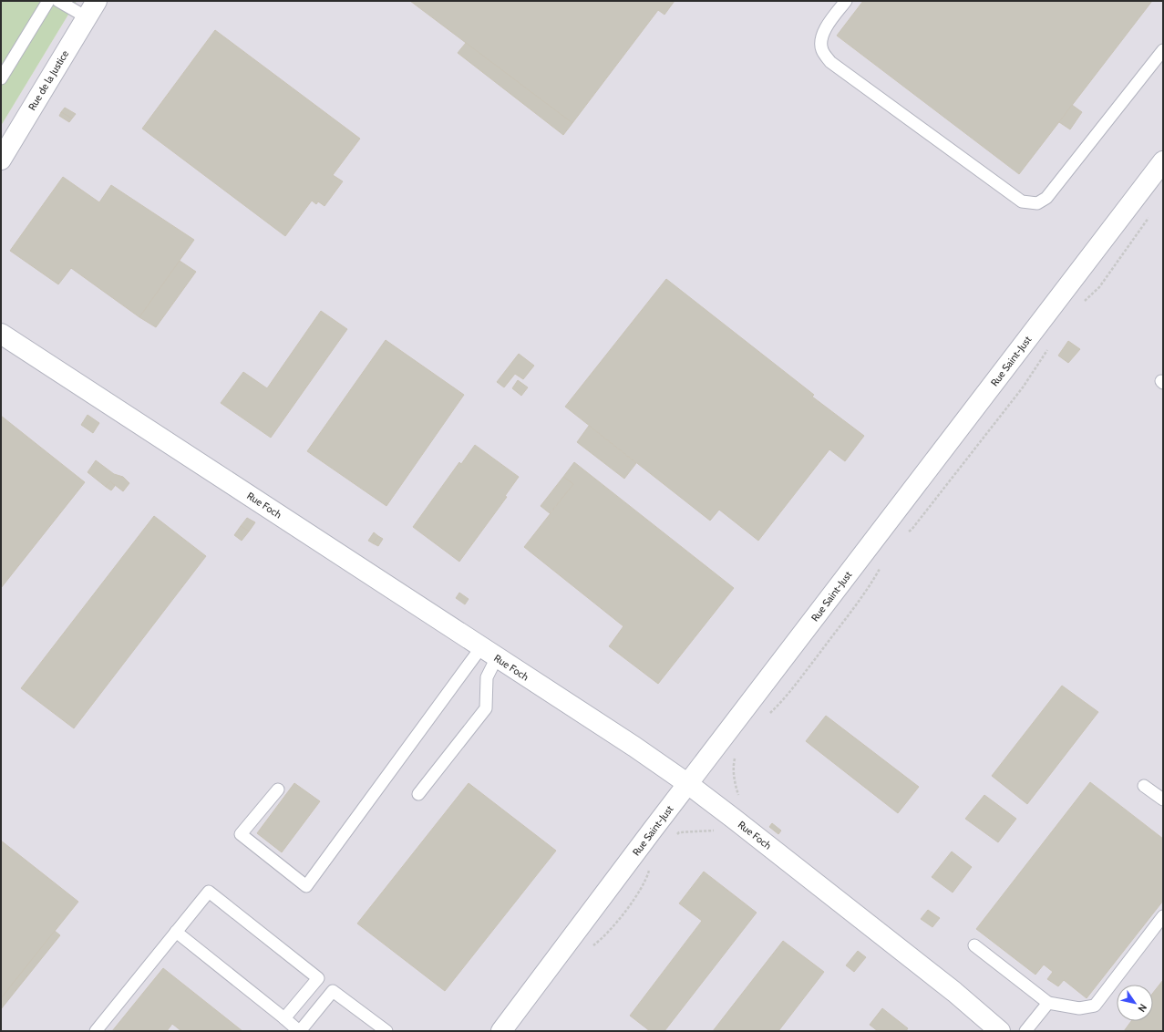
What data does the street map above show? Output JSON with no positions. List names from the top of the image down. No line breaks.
{"streets":{"street":["Rue de la Justice","Rue Saint-Just","Rue Foch"]},"crossings":[["Rue Saint-Just","Rue Foch"]],"north":"bottom right"}
